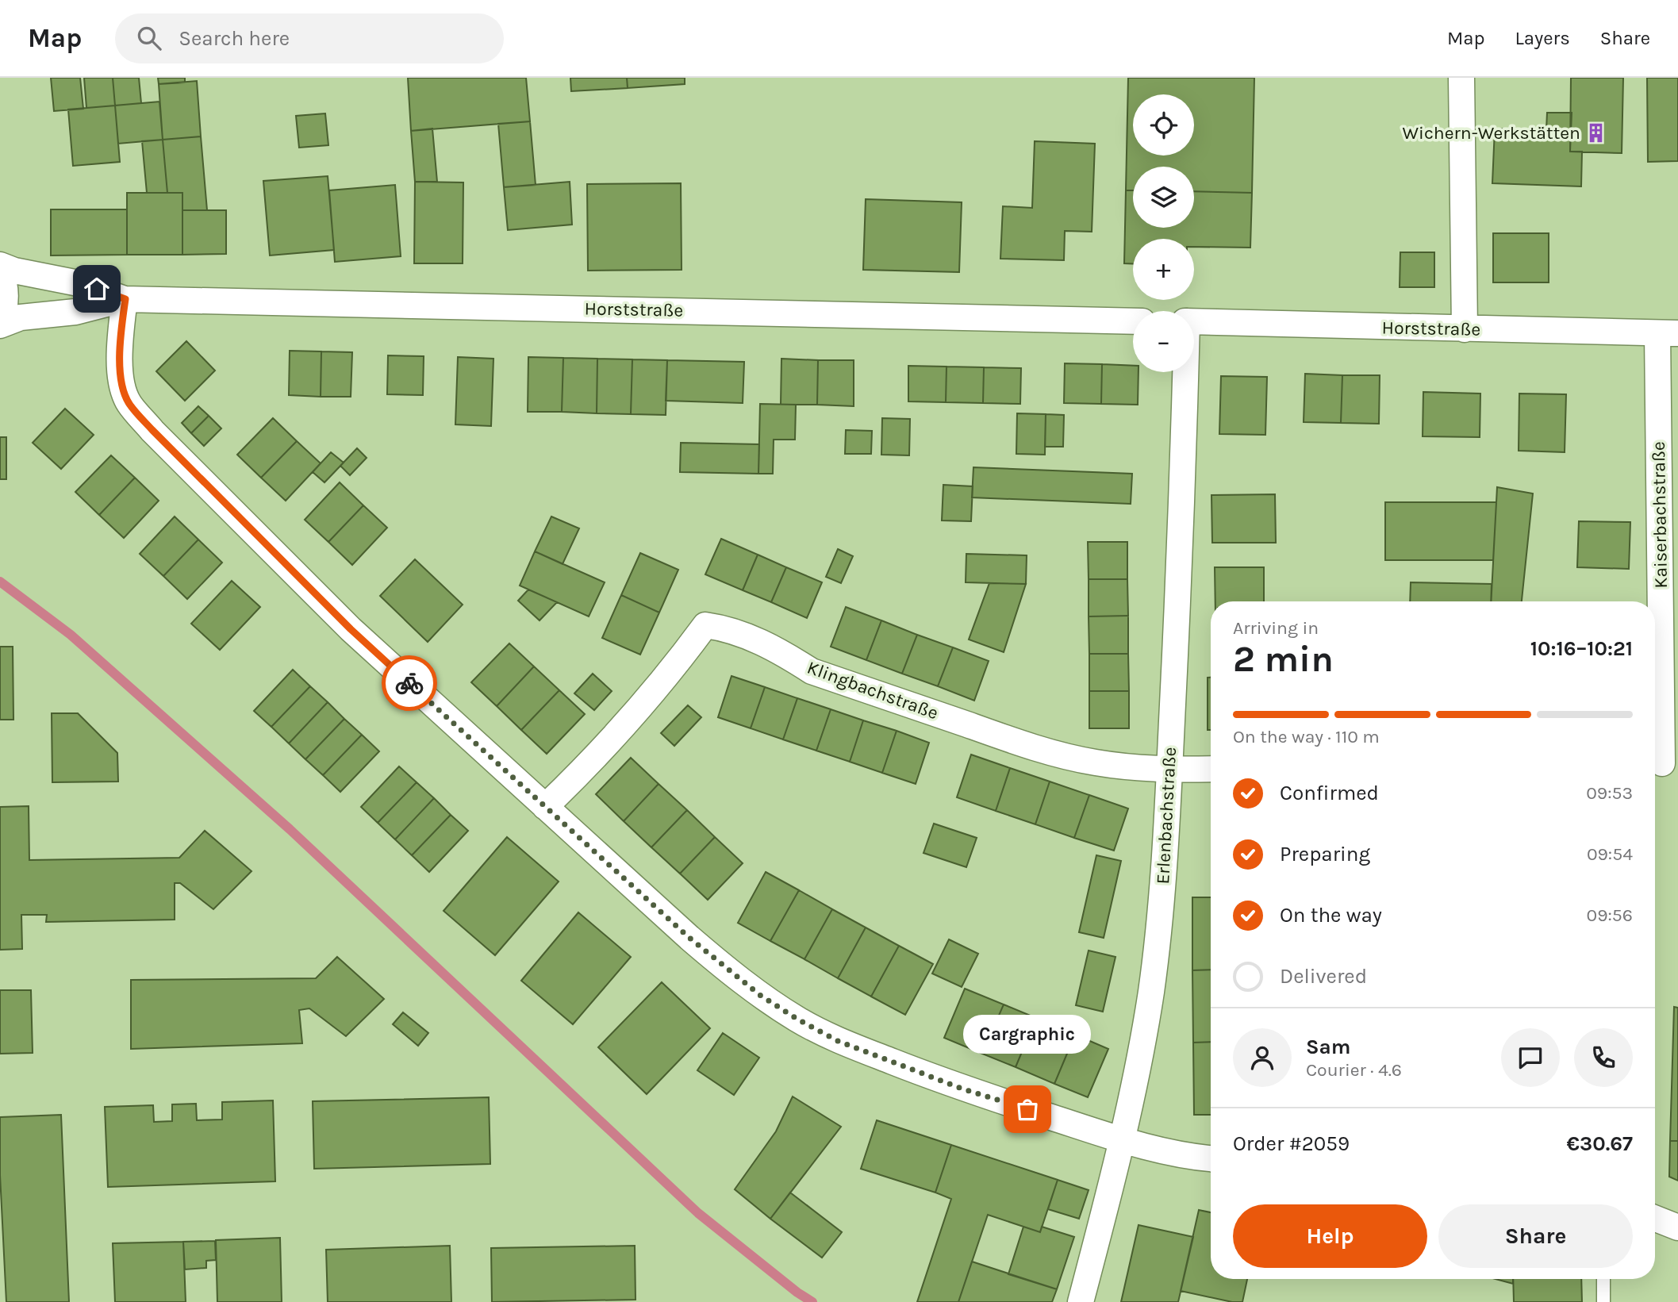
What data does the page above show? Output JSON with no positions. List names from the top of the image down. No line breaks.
{"streets":{"street":["Horststraße","Kaiserbachstraße","Klingbachstraße","Erlenbachstraße"]},"crossings":[["Horststraße","Kaiserbachstraße"],["Klingbachstraße","Erlenbachstraße"]],"places":{"building":["Wichern-Werkstätten"],"other":["Cargraphic"]},"page":{"header":"Map","search":"Search here","nav":["Map","Layers","Share"],"map_buttons":["+","−"],"heading":["2 min","Arriving in","10:16–10:21"],"panel":["Sam","Courier · 4.6","Order #2059","€30.67"],"bar":"On the way · 110 m","list":[["Confirmed","09:53"],["Preparing","09:54"],["On the way","09:56"],"Delivered"],"bubble":"Cargraphic","buttons":["Help","Share"]}}
